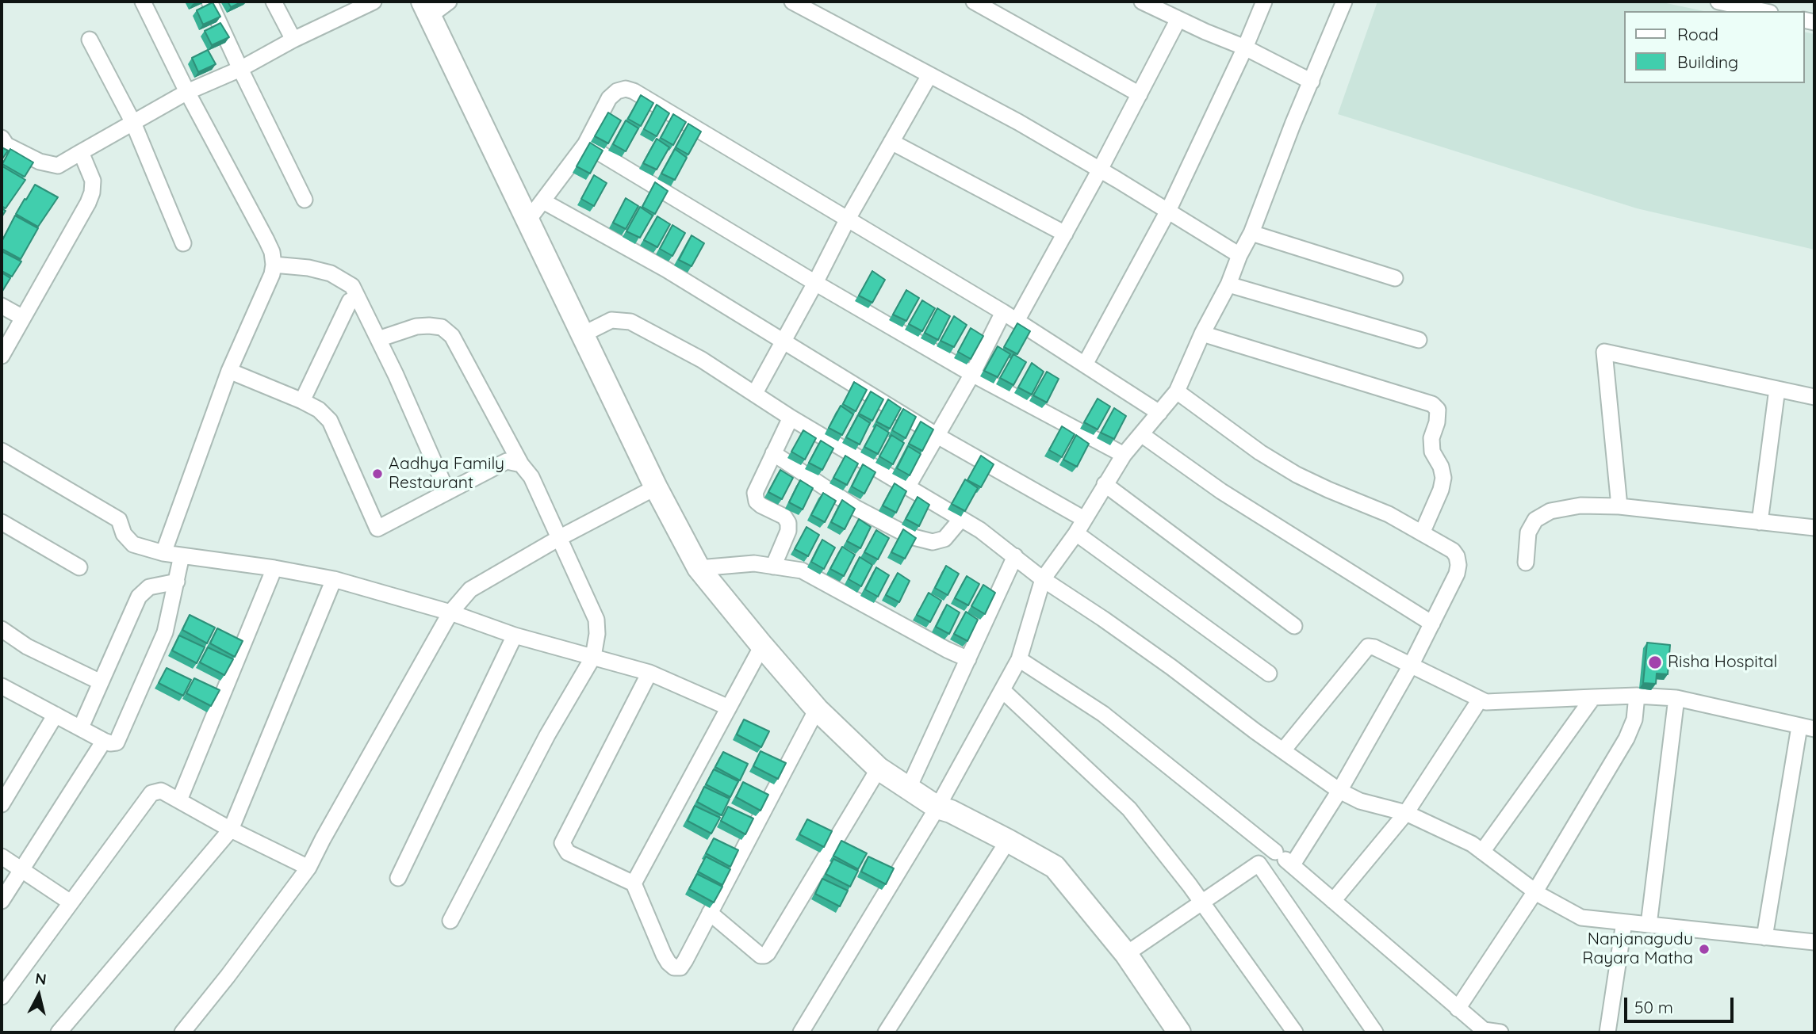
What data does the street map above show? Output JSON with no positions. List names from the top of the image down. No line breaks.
{"places":["Aadhya Family Restaurant","Risha Hospital","Nanjanagudu Rayara Matha"],"legend":["Road","Building"],"scale_bar":"50 m","north":"top"}
